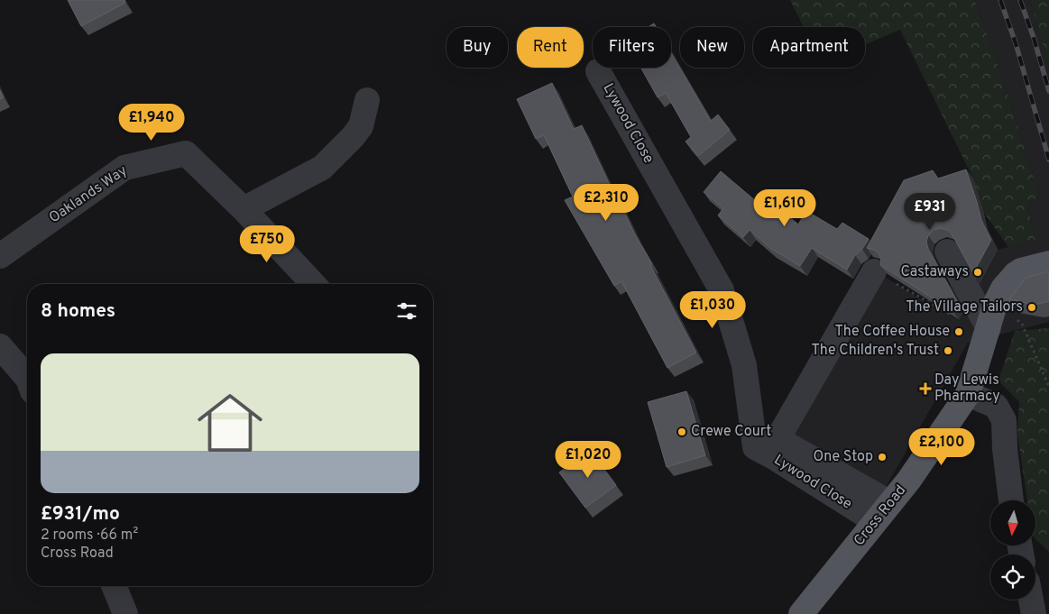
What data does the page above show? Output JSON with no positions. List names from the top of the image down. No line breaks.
{"streets":{"main road":["Cross Road"],"street":["Lywood Close","Oaklands Way"]},"crossings":[["Lywood Close","Cross Road"]],"places":{"other":["Castaways","The Village Tailors","The Coffee House","The Children's Trust","Crewe Court","One Stop"],"health":["Day Lewis Pharmacy"]},"north":"bottom","page":{"chip":["Buy","Rent","Filters","New","Apartment"],"price":["£1,940","£2,310","£1,610","£931","£750","£1,030","£2,100","£1,020"],"heading":"8 homes","list":[{"name":"£931/mo","note":"2 rooms · 66 m² · Cross Road"}]}}
